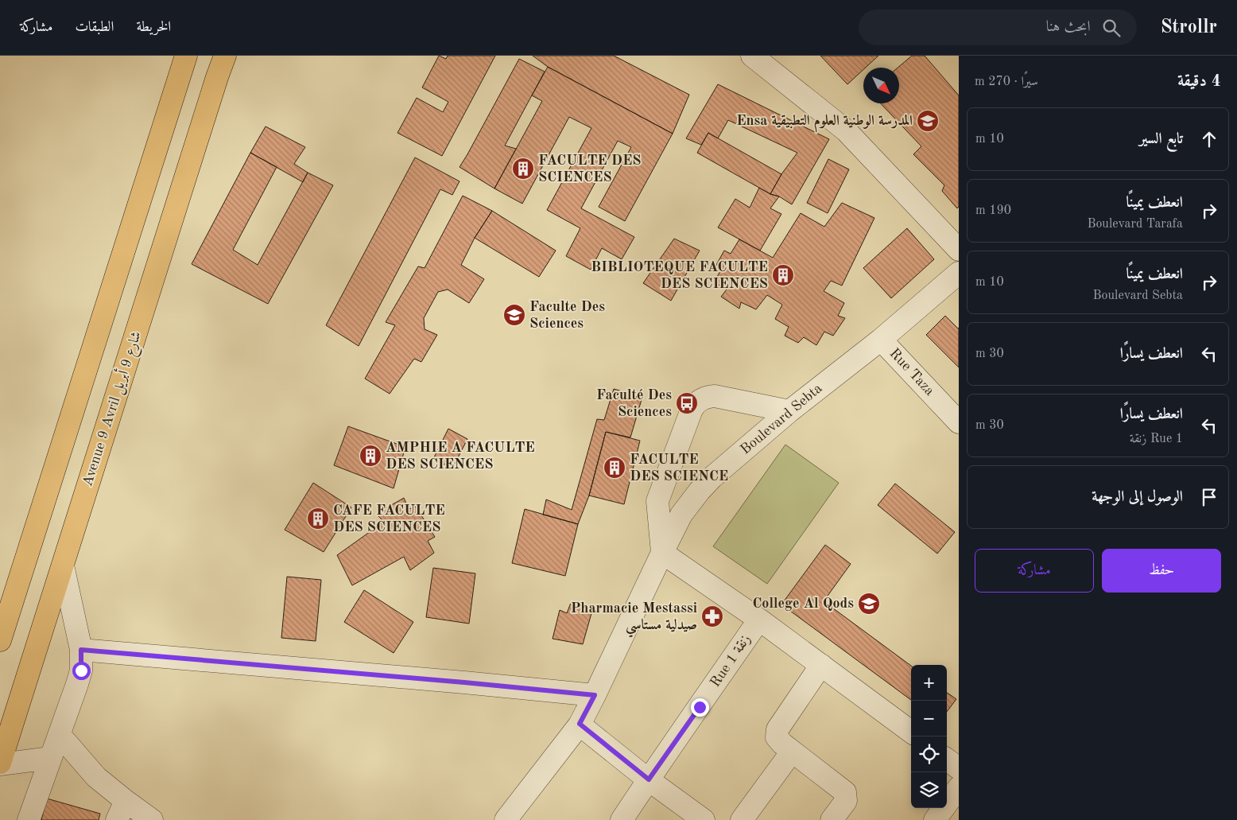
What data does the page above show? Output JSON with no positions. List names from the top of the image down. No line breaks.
{"streets":{"highway":["Avenue 9 Avril شارع 9 أبريل"],"street":["Rue Taza","Boulevard Sebta","Rue 1 زنقة"]},"crossings":[["Rue Taza","Boulevard Sebta"]],"places":{"school or university":["Ensa المدرسة الوطنية العلوم التطبيقية","Faculte Des Sciences","College Al Qods"],"building":["FACULTE DES SCIENCES","BIBLIOTEQUE FACULTE DES SCIENCES","AMPHIE A FACULTE DES SCIENCES","FACULTE DES SCIENCE","CAFE FACULTE DES SCIENCES"],"bus stop":["Faculté Des Sciences"],"pharmacy":["Pharmacie Mestassi صيدلية مستاسي"]},"north":"bottom right","page":{"header":"Strollr","search":"ابحث هنا","nav":["الخريطة","الطبقات","مشاركة"],"heading":["4 دقيقة","سيرًا · 270 m"],"list":[["تابع السير","10 m"],["انعطف يمينًا","Boulevard Tarafa","190 m"],["انعطف يمينًا","Boulevard Sebta","10 m"],["انعطف يسارًا","30 m"],["انعطف يسارًا","Rue 1 زنقة","30 m"],"الوصول إلى الوجهة"],"buttons":["حفظ","مشاركة"],"map_buttons":["+","−"]}}
